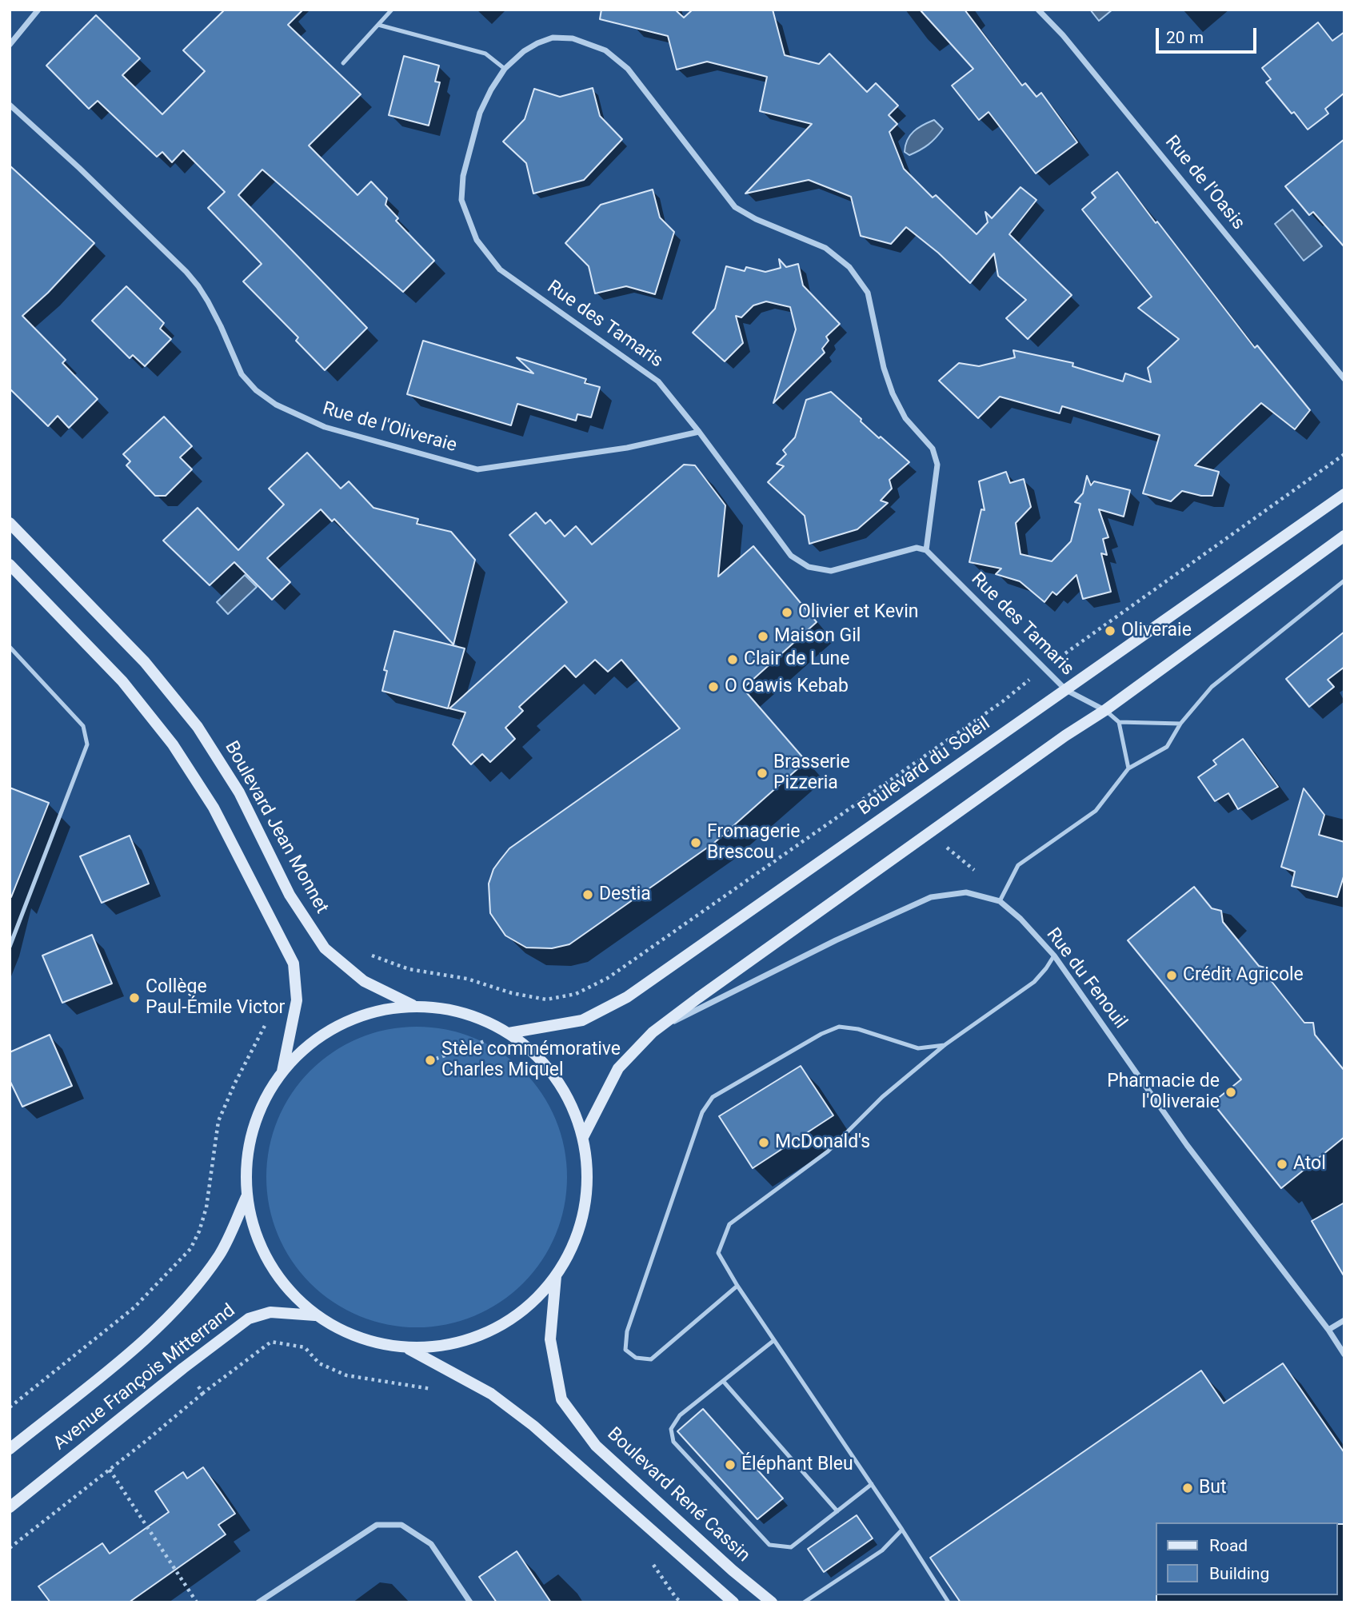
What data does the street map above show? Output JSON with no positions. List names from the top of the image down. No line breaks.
{"streets":{"main road":["Boulevard du Soleil","Boulevard Jean Monnet","Avenue François Mitterrand","Boulevard René Cassin"],"street":["Rue de l'Oasis","Rue des Tamaris","Rue de l'Oliveraie","Rue du Fenouil"]},"crossings":[["Rue des Tamaris","Rue de l'Oliveraie"],["Rue des Tamaris","Boulevard du Soleil"]],"places":["Olivier et Kevin","Oliveraie","Maison Gil","Clair de Lune","O Oawis Kebab","Brasserie Pizzeria","Fromagerie Brescou","Destia","Crédit Agricole","Collège Paul-Émile Victor","Stèle commémorative Charles Miquel","Pharmacie de l'Oliveraie","McDonald's","Atol","Éléphant Bleu","But"],"legend":["Road","Building"],"scale_bar":"20 m"}
